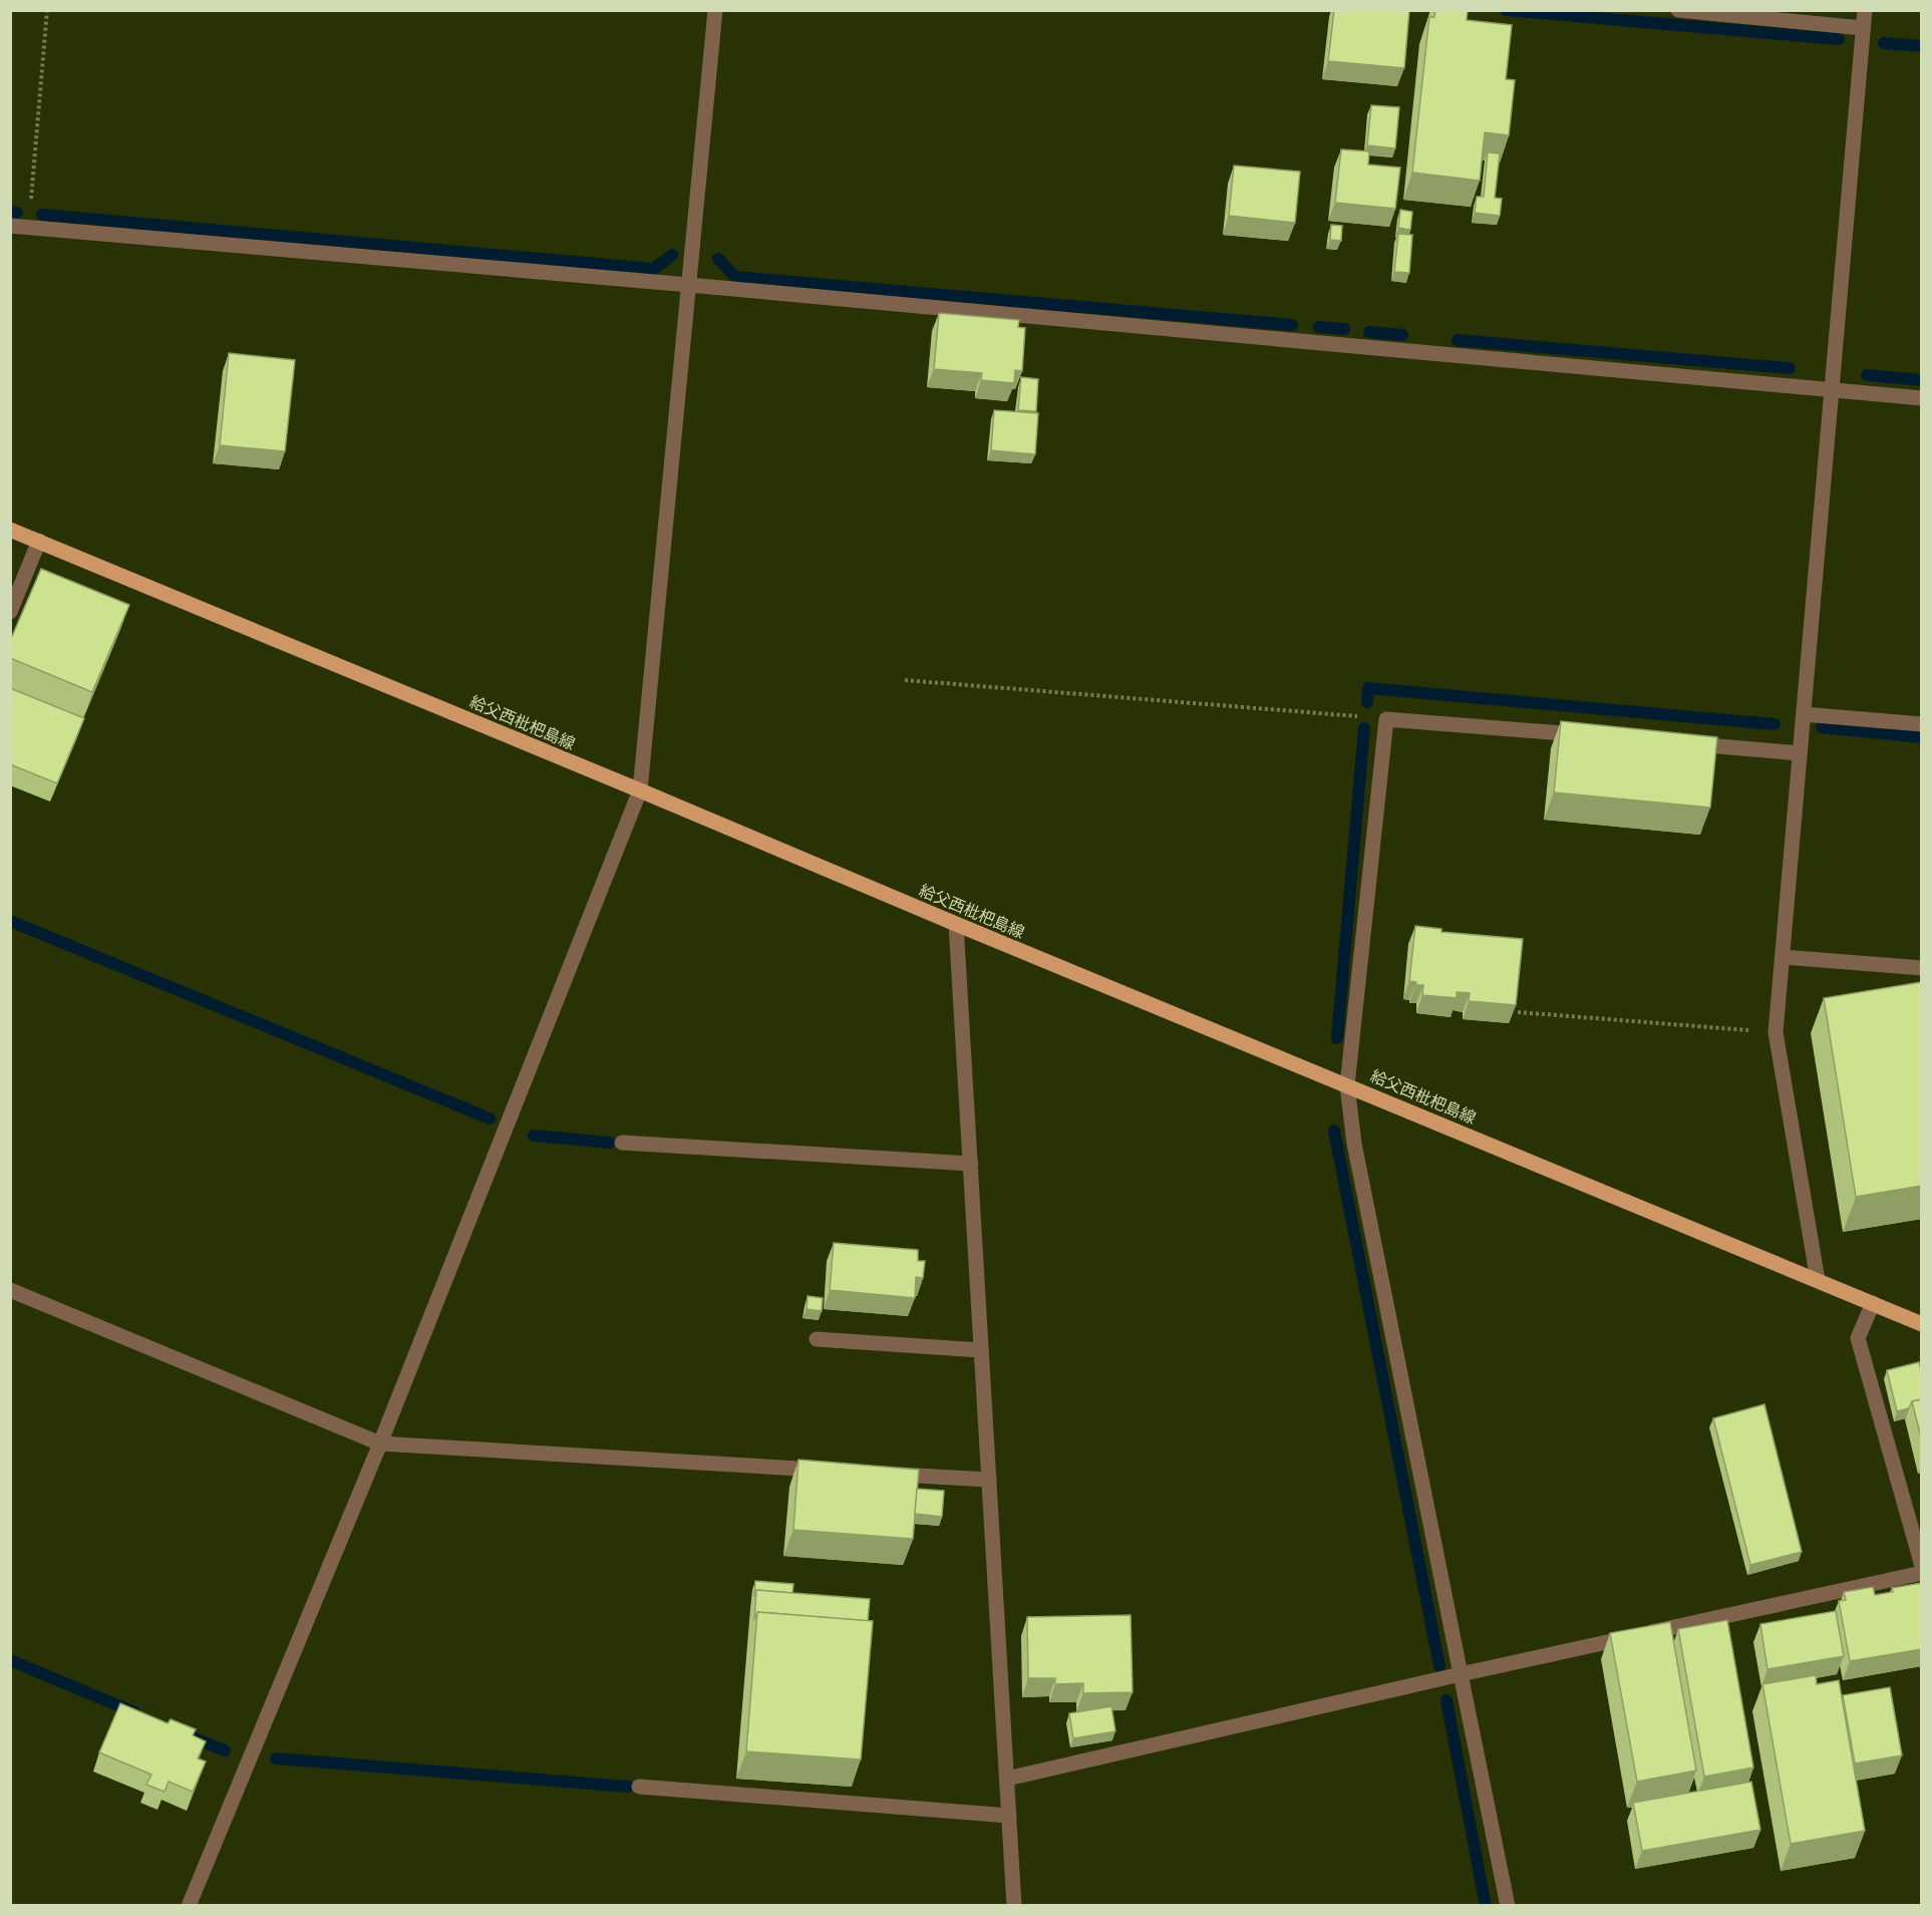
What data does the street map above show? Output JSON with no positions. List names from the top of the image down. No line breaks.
{"streets":{"main road":["給父西枇杷島線"]}}
